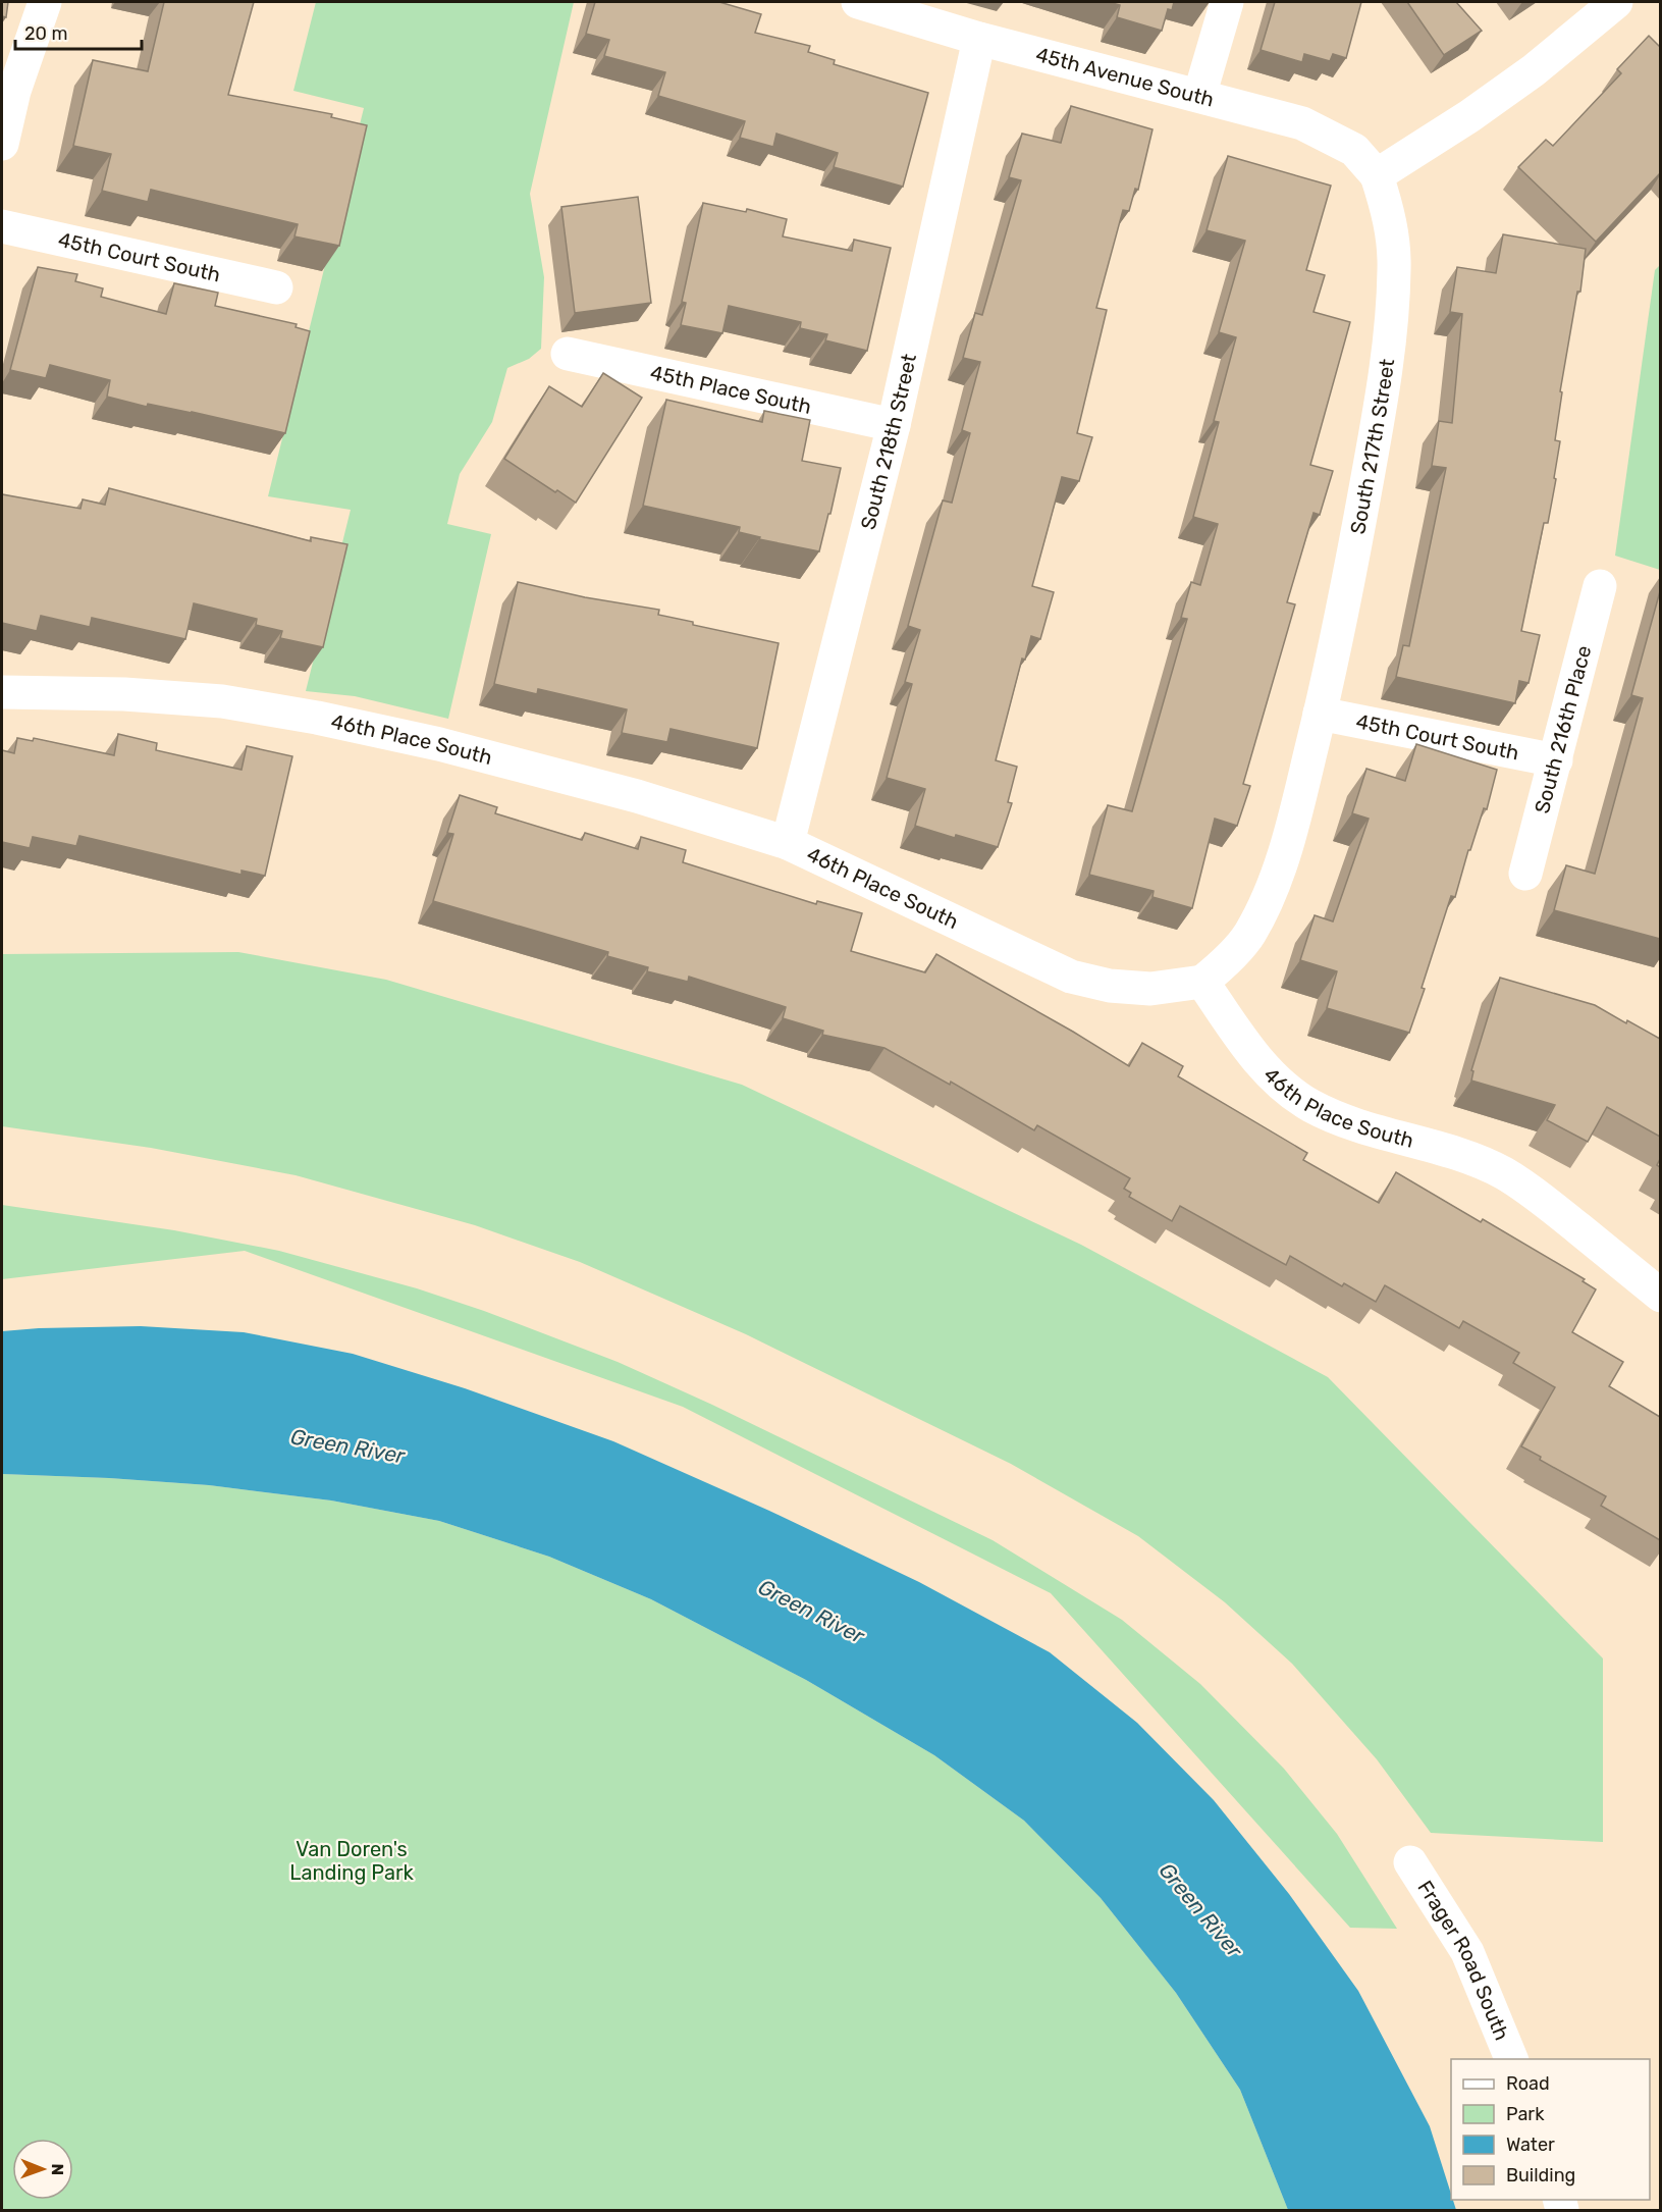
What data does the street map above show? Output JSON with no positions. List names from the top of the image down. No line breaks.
{"streets":{"street":["45th Avenue South","45th Court South","45th Place South","South 218th Street","South 217th Street","South 216th Place","46th Place South","Frager Road South"]},"crossings":[["45th Avenue South","South 218th Street"],["45th Avenue South","South 217th Street"],["45th Court South","South 217th Street"],["45th Court South","South 216th Place"],["45th Place South","South 218th Street"],["South 218th Street","46th Place South"],["South 217th Street","46th Place South"]],"water":["Green River"],"parks":["Van Doren's Landing Park"],"legend":["Road","Park","Water","Building"],"scale_bar":"20 m","north":"right"}
